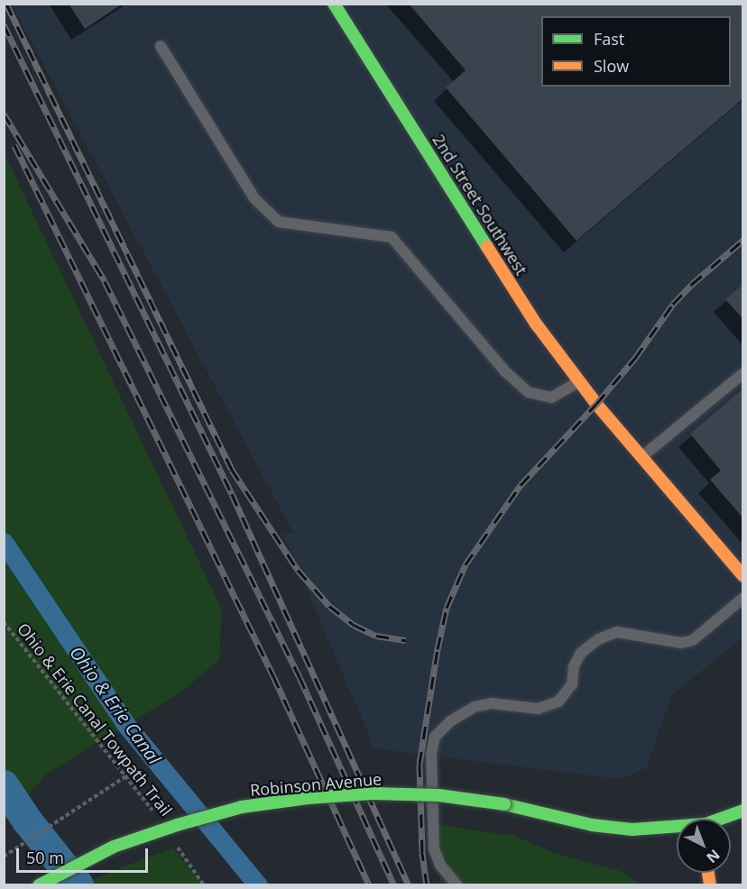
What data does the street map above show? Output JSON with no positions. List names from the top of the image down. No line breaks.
{"streets":{"main road":["2nd Street Southwest","Robinson Avenue"],"path":["Ohio & Erie Canal Towpath Trail"]},"water":["Ohio & Erie Canal"],"legend":["Fast","Slow"],"scale_bar":"50 m","north":"bottom right"}
